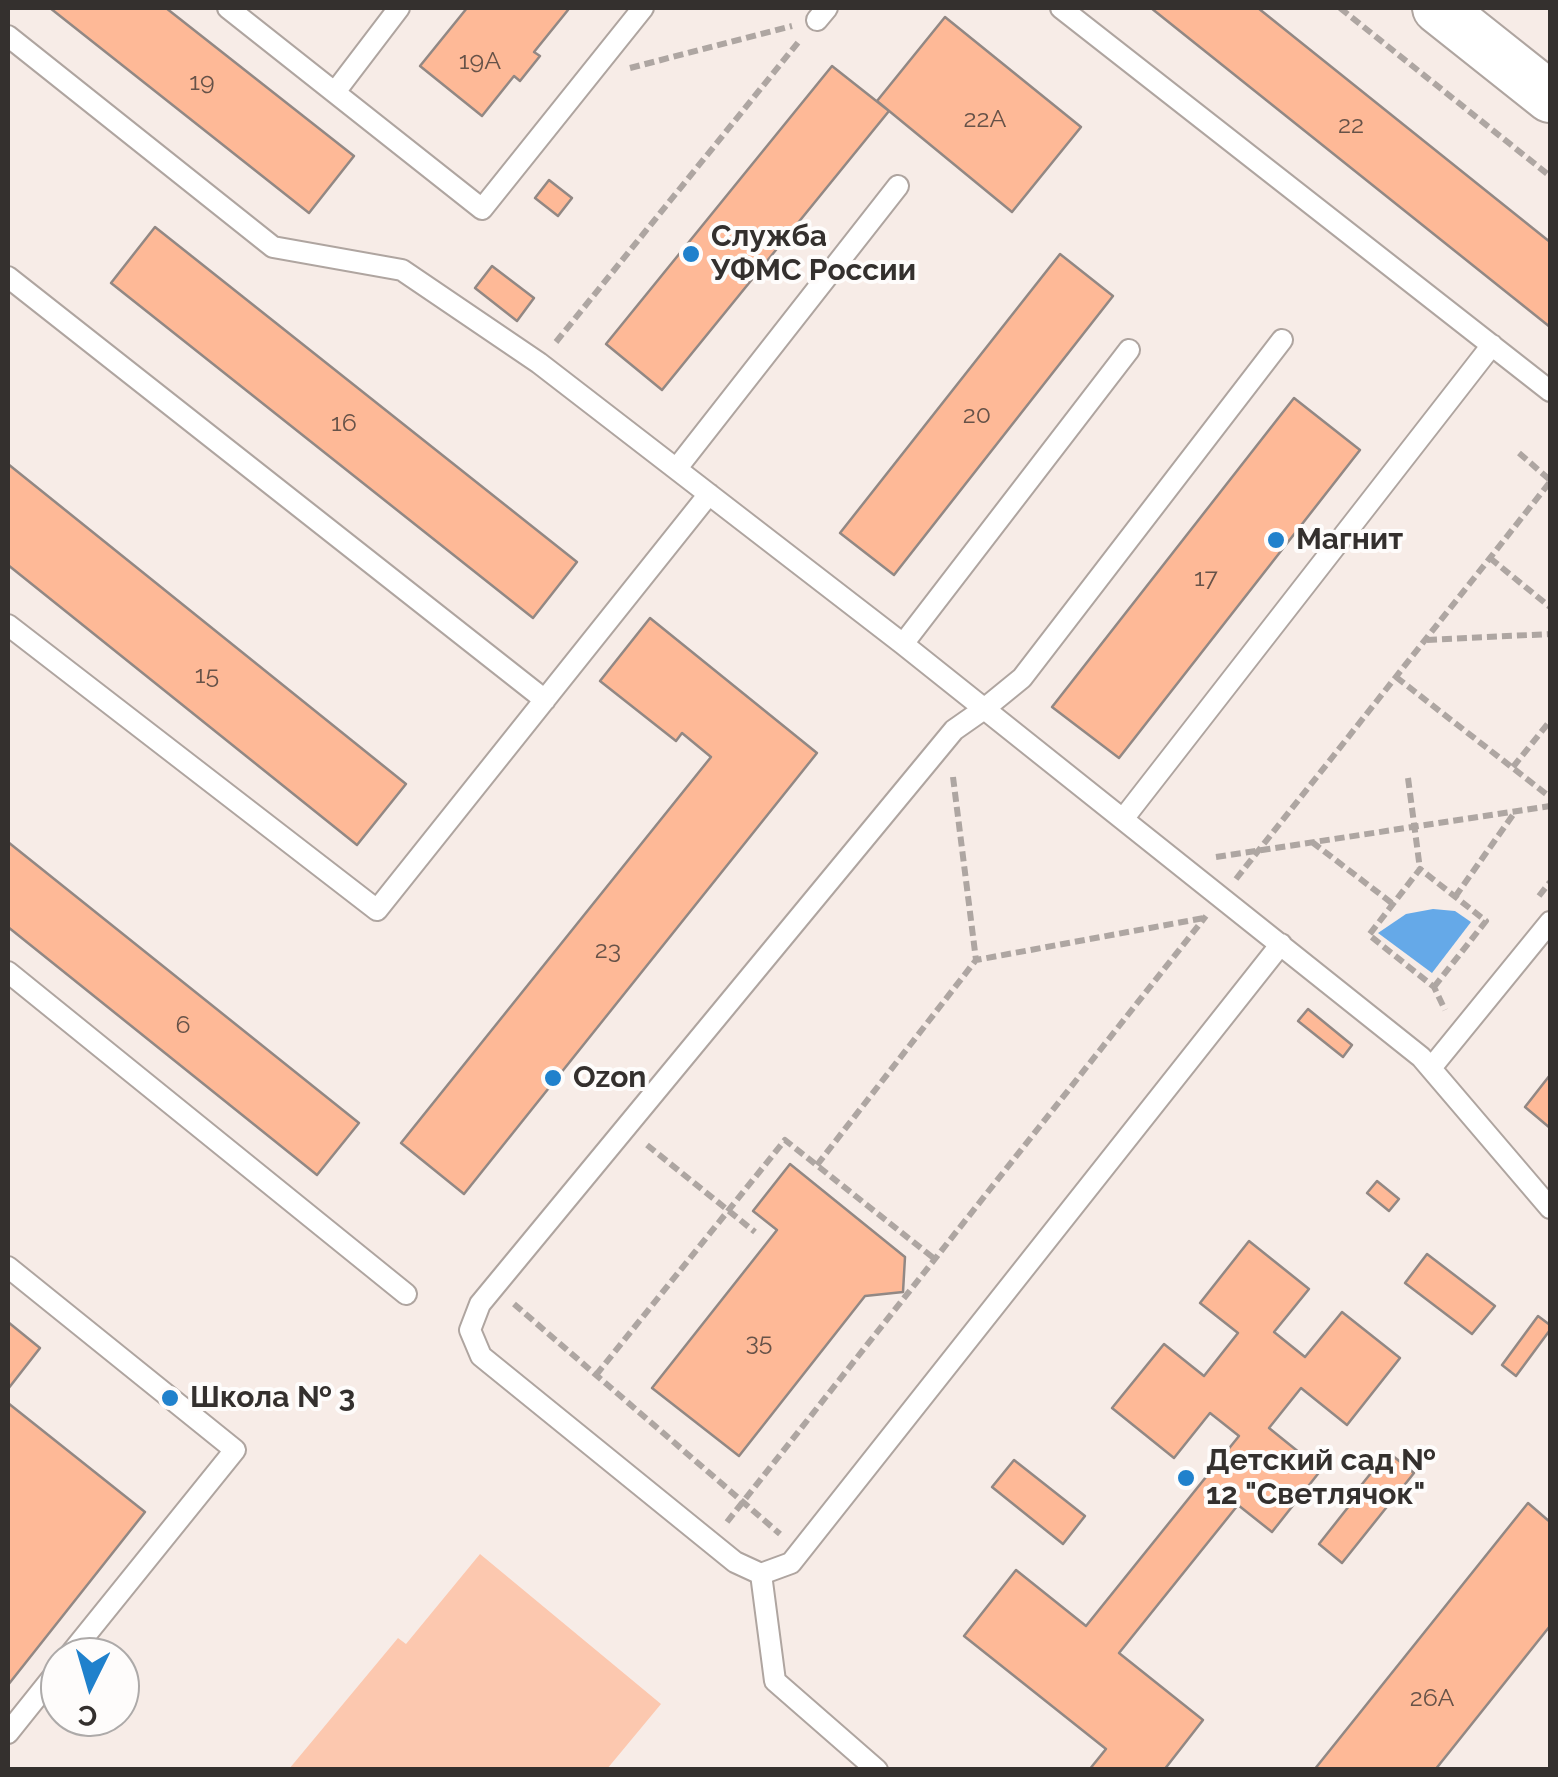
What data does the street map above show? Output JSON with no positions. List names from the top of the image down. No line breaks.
{"places":["Служба УФМС России","Магнит","Ozon","Школа № 3","Детский сад № 12 \"Светлячок\""],"house_numbers":["19А","19","22А","22","20","16","17","15","23","6","35","26А"],"north":"bottom"}
